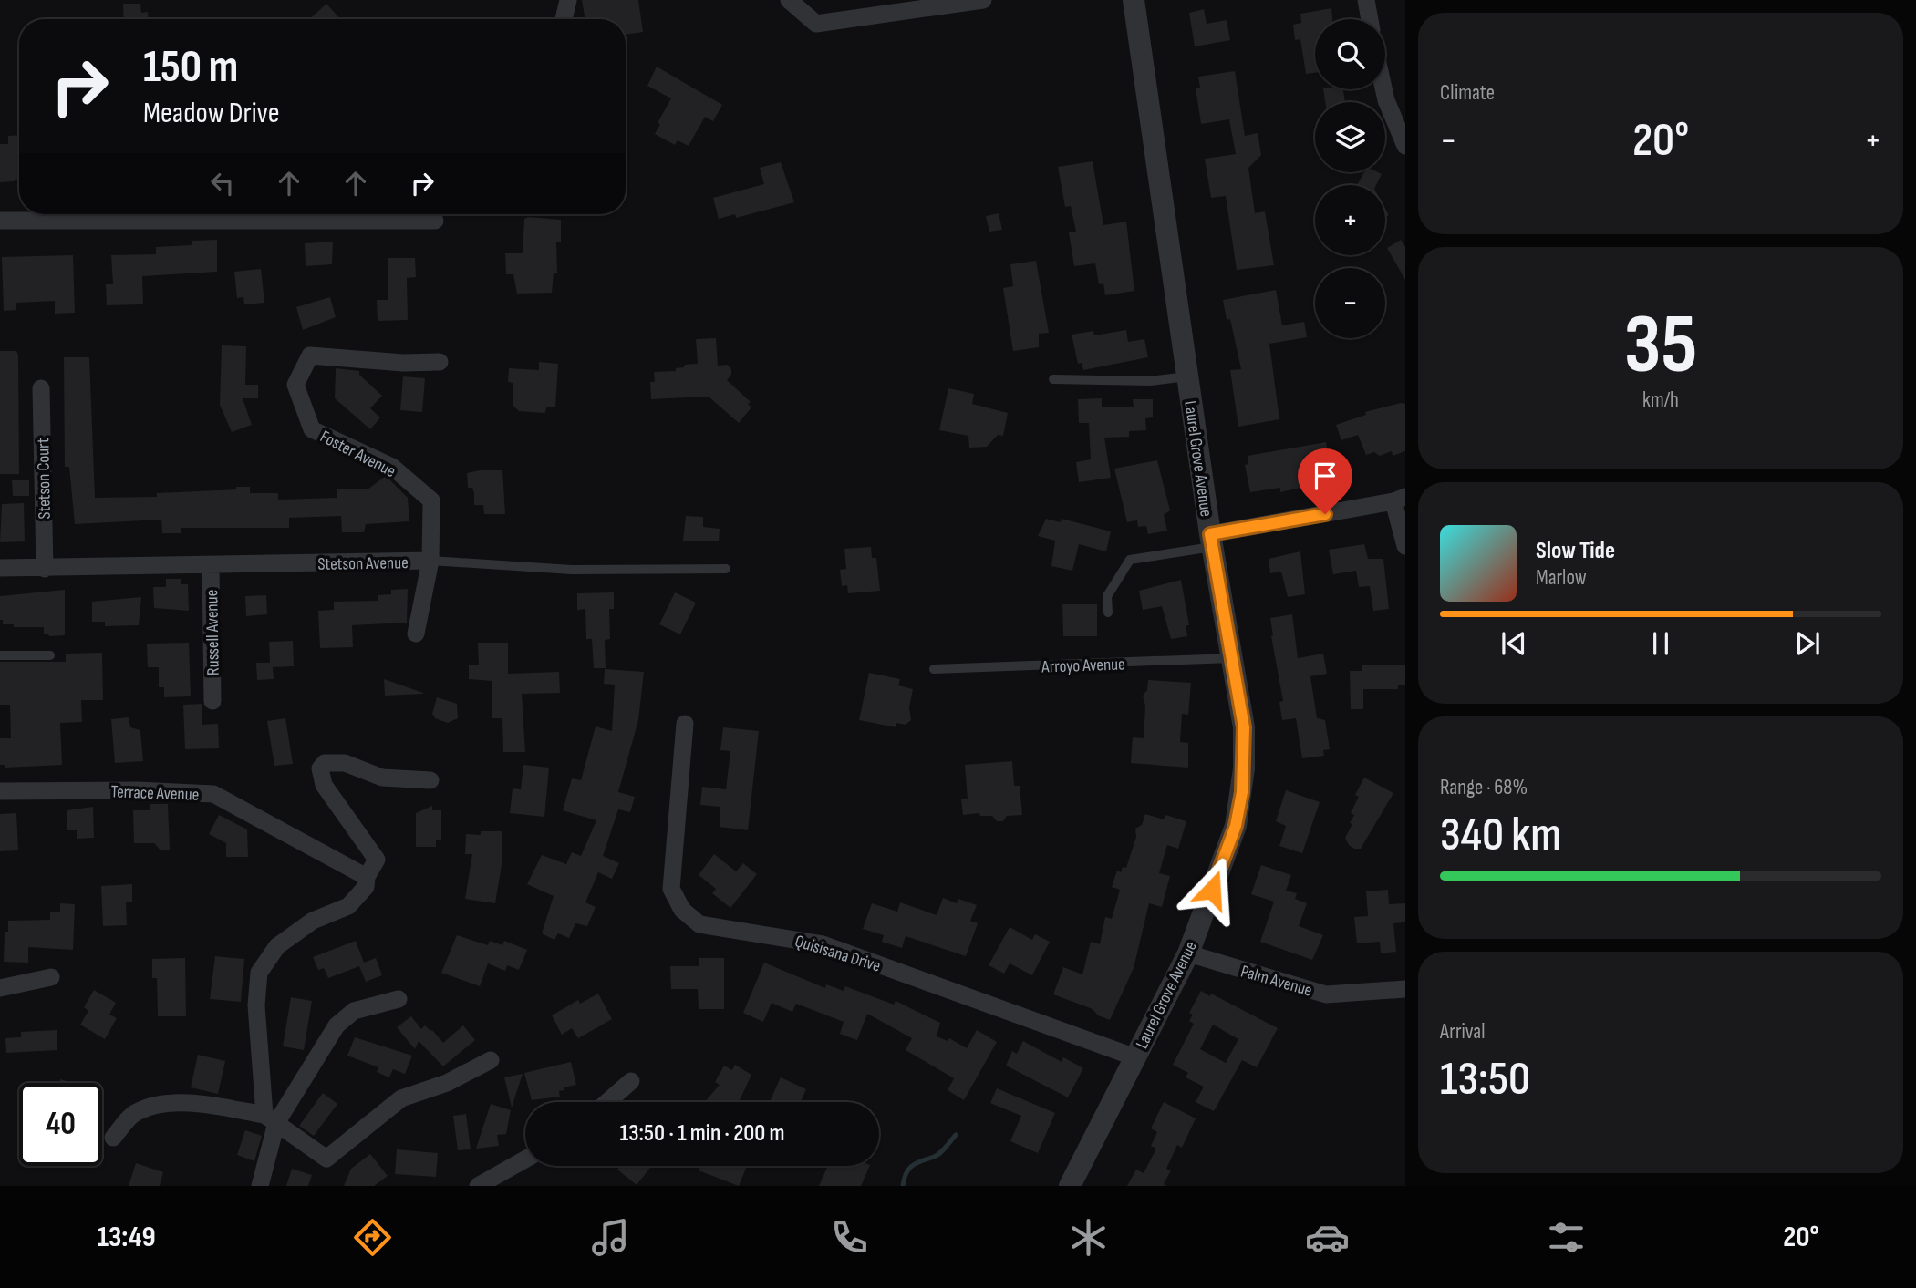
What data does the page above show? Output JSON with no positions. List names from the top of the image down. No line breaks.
{"streets":{"street":["Foster Avenue","Laurel Grove Avenue","Stetson Court","Stetson Avenue","Russell Avenue","Terrace Avenue","Quisisana Drive","Palm Avenue"],"lane":["Arroyo Avenue"]},"crossings":[["Foster Avenue","Stetson Avenue"],["Laurel Grove Avenue","Arroyo Avenue"],["Laurel Grove Avenue","Quisisana Drive"],["Laurel Grove Avenue","Palm Avenue"],["Stetson Court","Stetson Avenue"],["Stetson Avenue","Russell Avenue"]],"page":{"tile":["Climate",["35","km/h"],["Range · 68%","340 km"],["Arrival","13:50"]],"map_buttons":["+","−"],"turn":["150 m","Meadow Drive"],"heat":["−","20°","+"],"song":["Slow Tide","Marlow"],"limit":"40","trip":"13:50 · 1 min · 200 m","tabs":["13:49","20°"]}}
